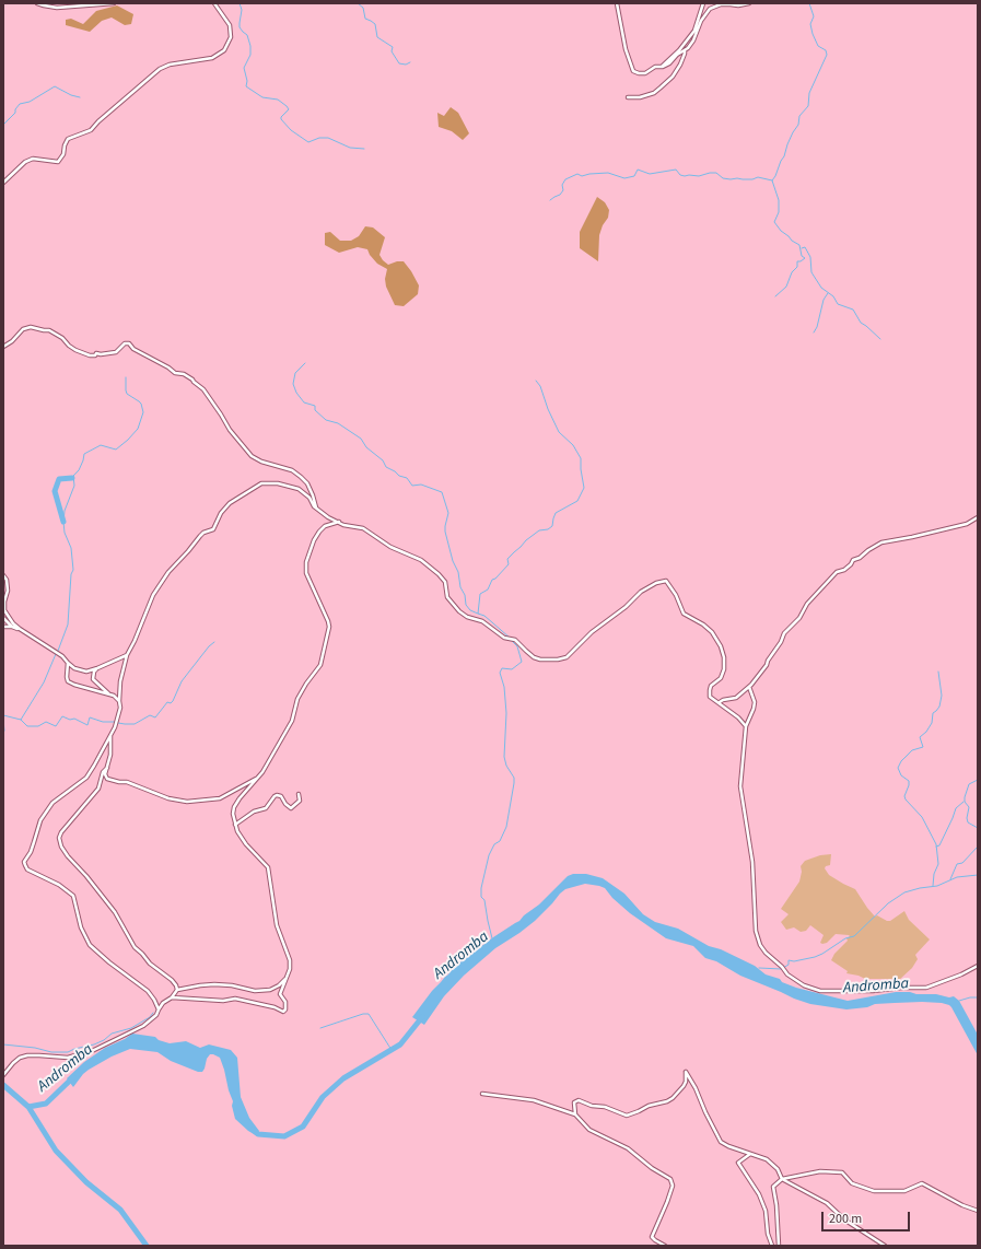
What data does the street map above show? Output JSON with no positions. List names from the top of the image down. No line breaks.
{"water":["Andromba"],"scale_bar":"200 m"}
